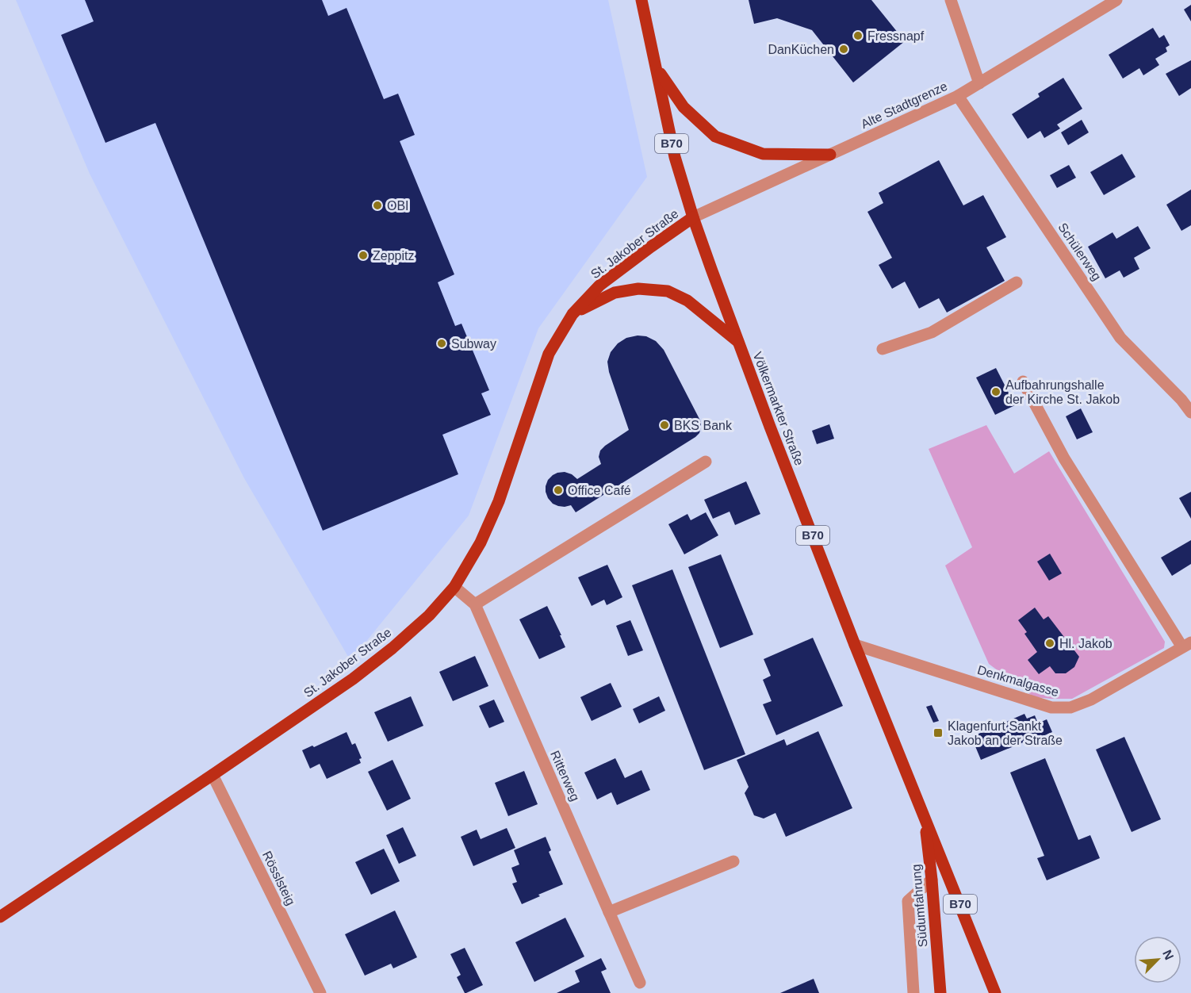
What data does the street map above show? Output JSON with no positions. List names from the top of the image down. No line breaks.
{"streets":{"main road":["B70","St. Jakober Straße","Völkermarkter Straße","Südumfahrung"],"street":["Alte Stadtgrenze","Schülerweg","Denkmalgasse","Ritterweg","Rösslsteig"]},"crossings":[["Alte Stadtgrenze","St. Jakober Straße"],["Alte Stadtgrenze","Schülerweg"],["Alte Stadtgrenze","Völkermarkter Straße"],["B70","Völkermarkter Straße"],["B70","Südumfahrung"],["St. Jakober Straße","Völkermarkter Straße"],["St. Jakober Straße","Ritterweg"],["St. Jakober Straße","Rösslsteig"],["Völkermarkter Straße","Denkmalgasse"],["Völkermarkter Straße","Südumfahrung"]],"places":{"other":["Fressnapf","DanKüchen","OBI","Zeppitz","Subway","Aufbahrungshalle der Kirche St. Jakob","BKS Bank","Office Café","Hl. Jakob"],"transit":["Klagenfurt Sankt Jakob an der Straße"]},"north":"top right"}
